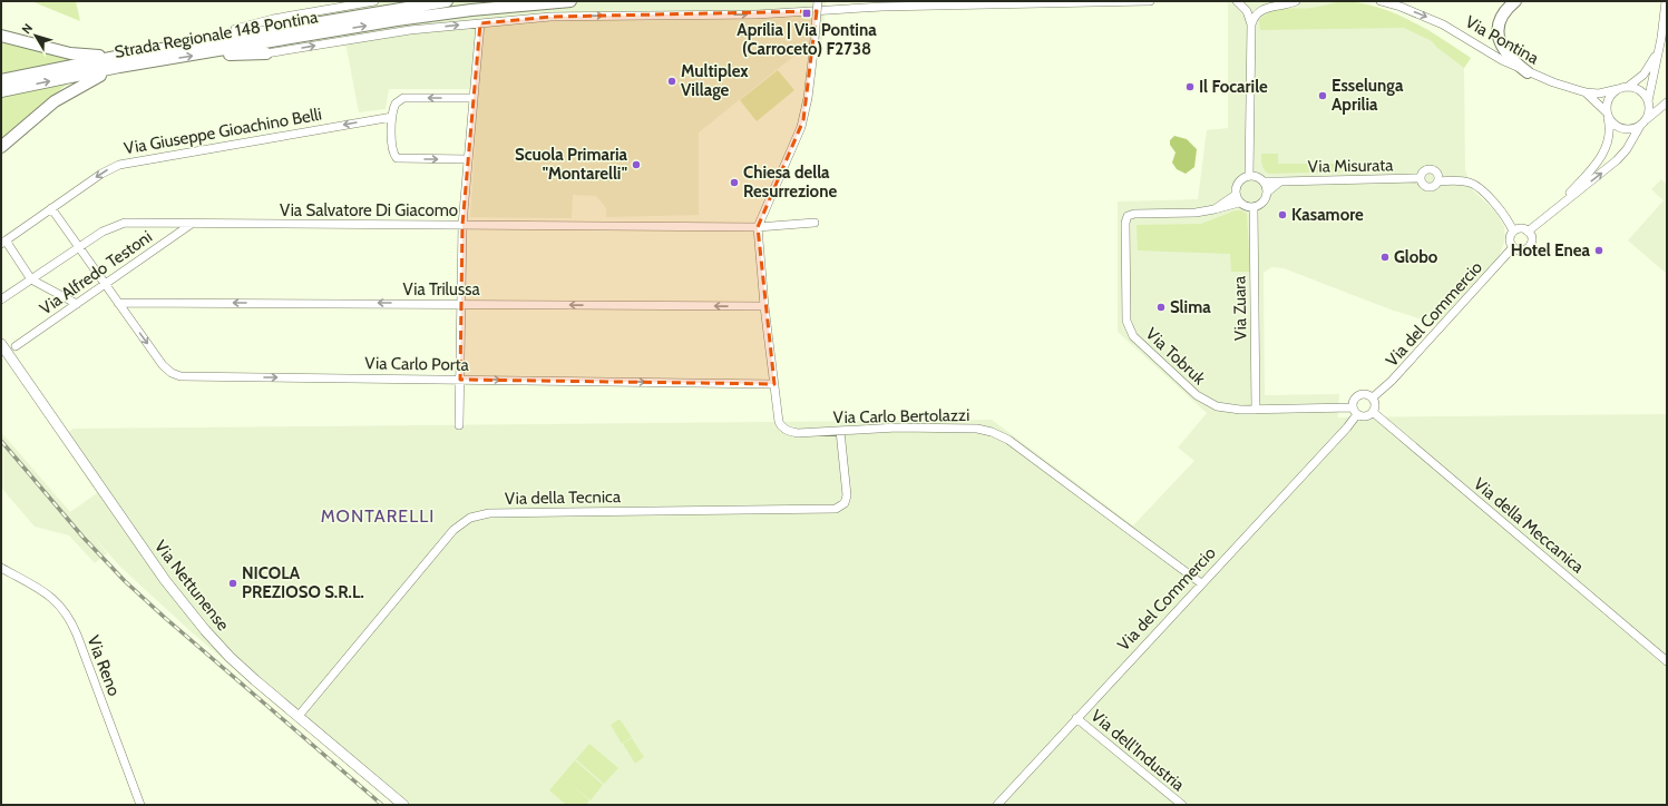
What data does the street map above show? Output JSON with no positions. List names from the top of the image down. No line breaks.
{"streets":{"highway":["Strada Regionale 148 Pontina"],"main road":["Via Nettunense"],"street":["Via Pontina","Via Giuseppe Gioachino Belli","Via Misurata","Via Salvatore Di Giacomo","Via Alfredo Testoni","Via Trilussa","Via Zuara","Via del Commercio","Via Tobruk","Via Carlo Porta","Via Carlo Bertolazzi","Via della Tecnica","Via della Meccanica","Via Reno","Via dell'Industria"]},"crossings":[["Via Giuseppe Gioachino Belli","Via Carlo Porta"],["Via Misurata","Via Zuara"],["Via Misurata","Via del Commercio"],["Via Misurata","Via Tobruk"],["Via Salvatore Di Giacomo","Via Alfredo Testoni"],["Via Salvatore Di Giacomo","Via Carlo Porta"],["Via Salvatore Di Giacomo","Via Carlo Bertolazzi"],["Via Alfredo Testoni","Via Carlo Porta"],["Via Trilussa","Via Carlo Porta"],["Via Trilussa","Via Carlo Bertolazzi"],["Via Zuara","Via Tobruk"],["Via del Commercio","Via Tobruk"],["Via del Commercio","Via Carlo Bertolazzi"],["Via del Commercio","Via della Meccanica"],["Via del Commercio","Via dell'Industria"],["Via Tobruk","Via della Meccanica"],["Via Carlo Porta","Via Carlo Bertolazzi"],["Via Carlo Bertolazzi","Via della Tecnica"],["Via della Tecnica","Via Nettunense"]],"one_way":["Via Pontina","Via Giuseppe Gioachino Belli","Via Trilussa","Via Carlo Porta"],"districts":["MONTARELLI"],"places":{"transit":["Aprilia | Via Pontina (Carroceto) F2738"],"other":["Multiplex Village","Il Focarile","Esselunga Aprilia","Scuola Primaria \"Montarelli\"","Chiesa della Resurrezione","Kasamore","Hotel Enea","Globo","Slima","NICOLA PREZIOSO S.R.L."]},"north":"top left"}
